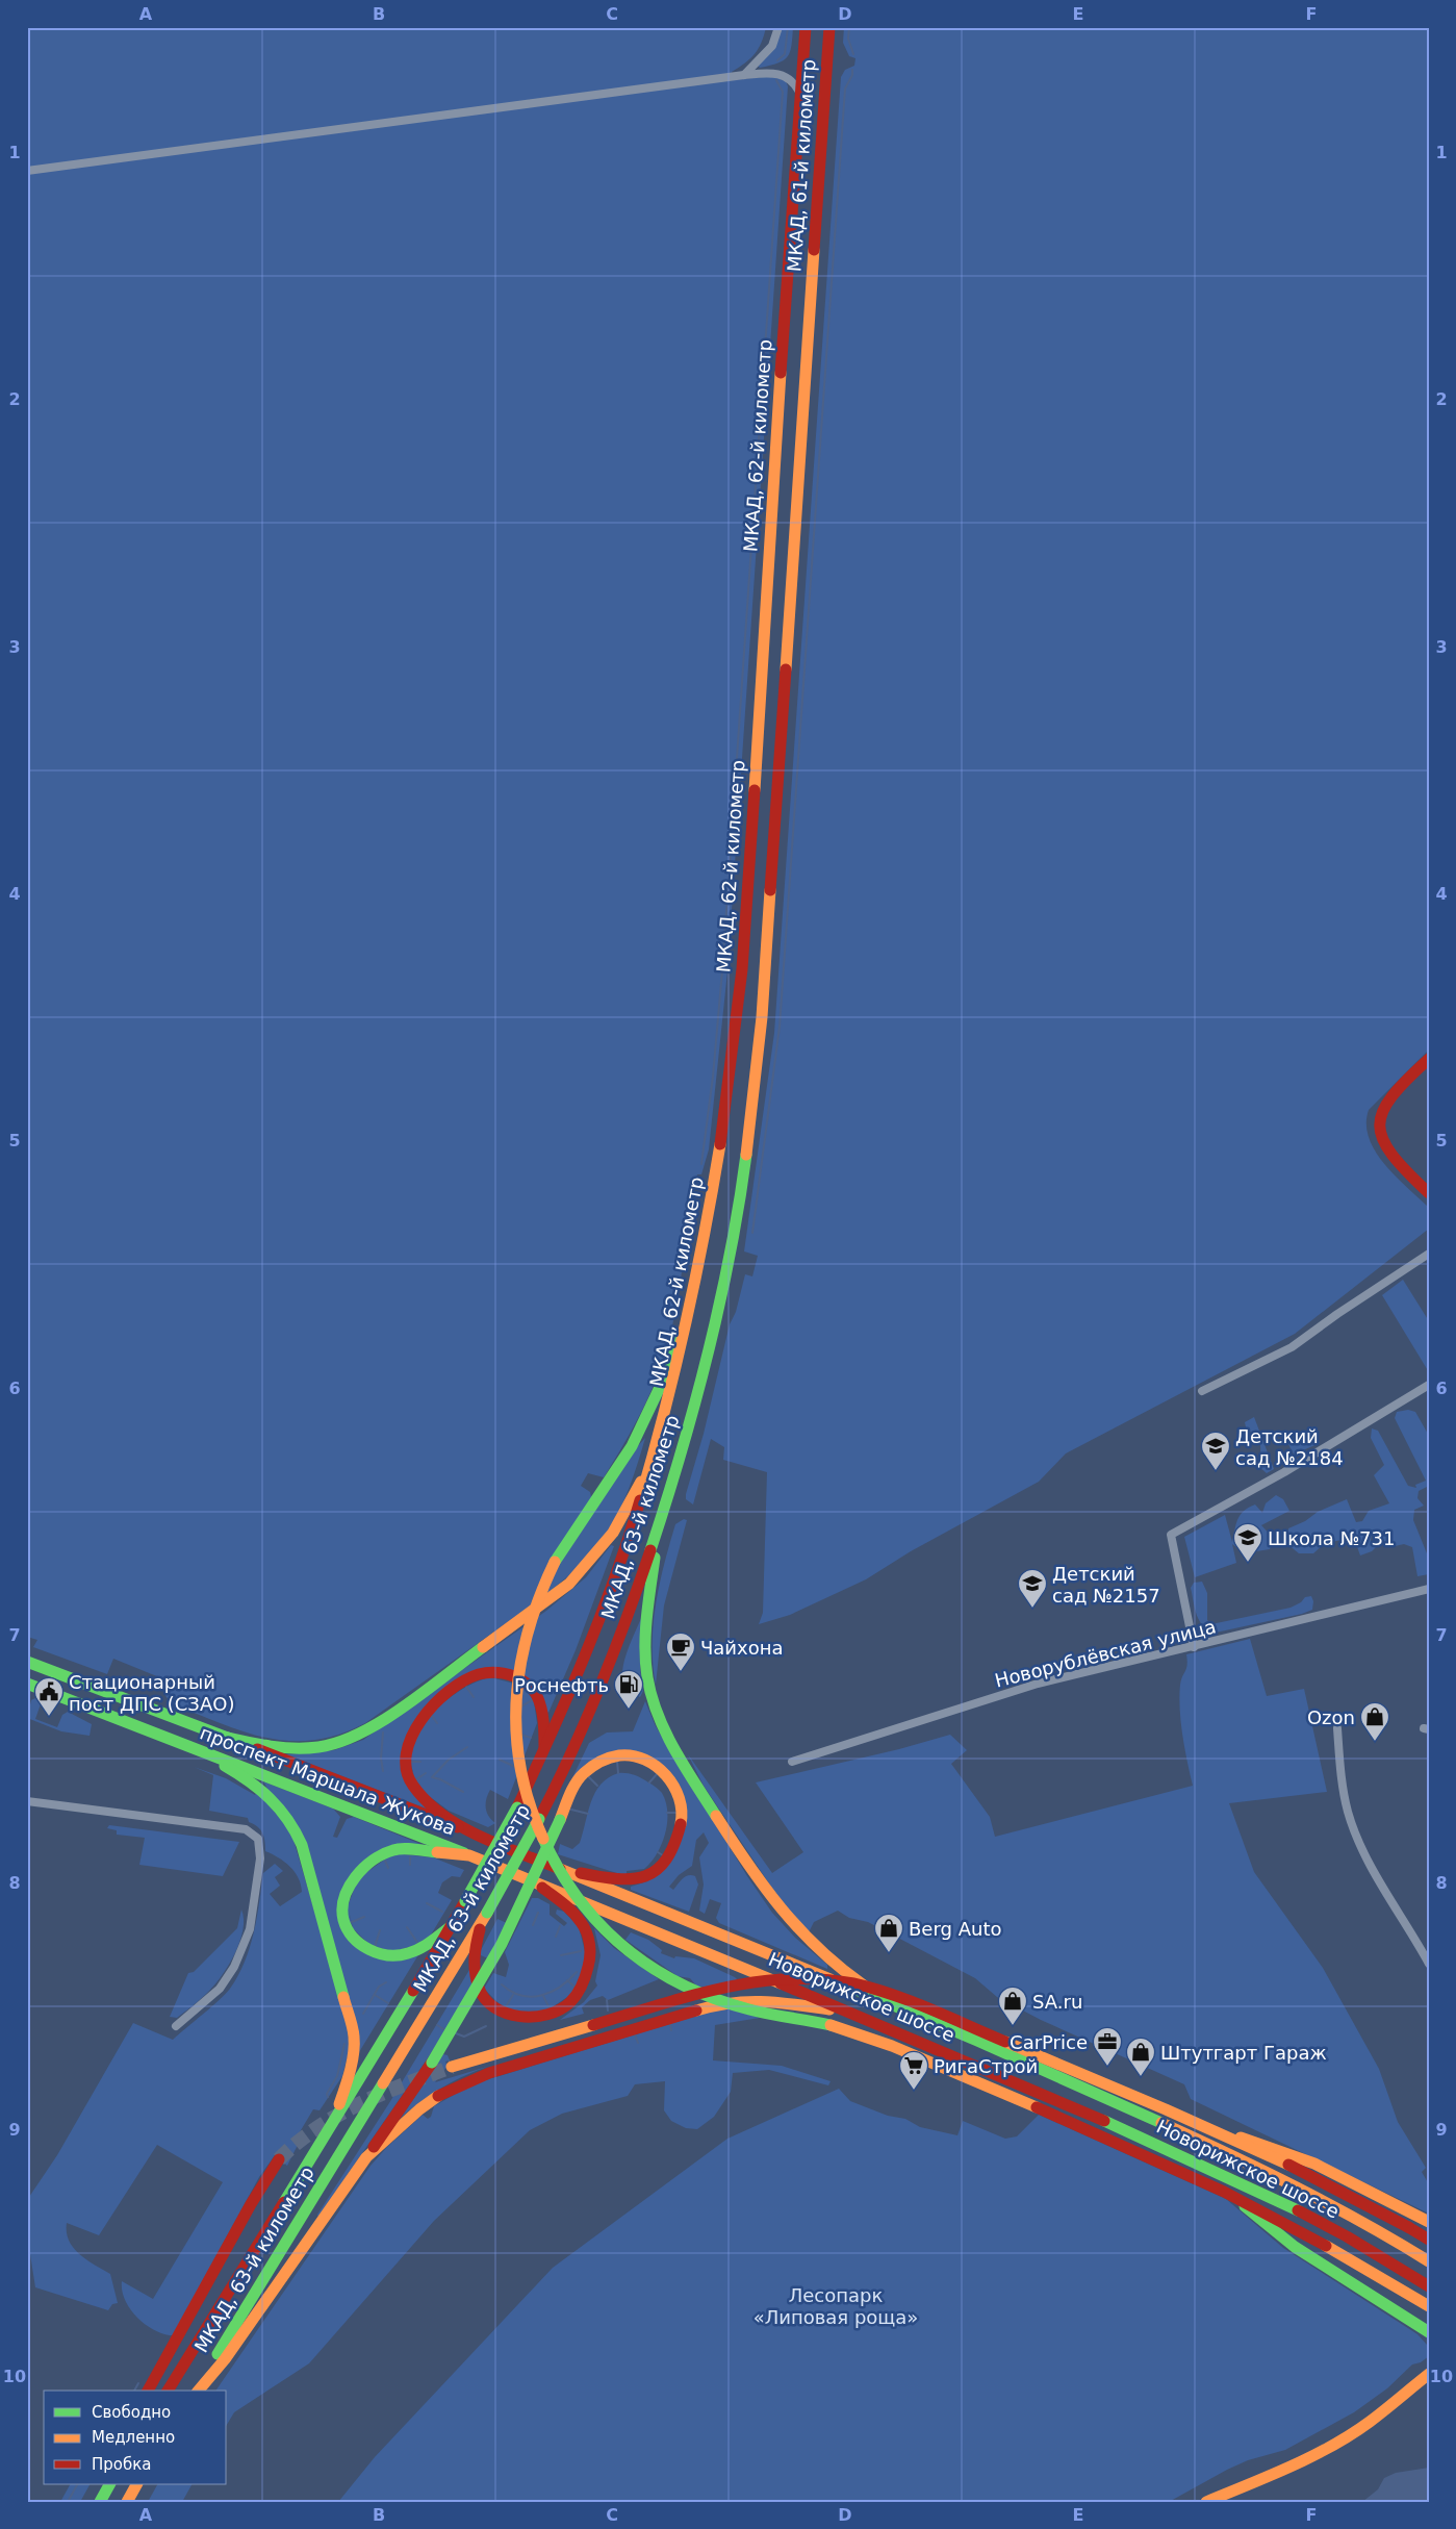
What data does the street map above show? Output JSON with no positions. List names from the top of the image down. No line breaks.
{"streets":{"main road":["МКАД, 61-й километр","МКАД, 62-й километр","МКАД, 63-й километр","проспект Маршала Жукова","Новорижское шоссе"],"street":["Новорублёвская улица"]},"crossings":[["МКАД, 61-й километр","МКАД, 62-й километр"],["МКАД, 61-й километр","МКАД, 63-й километр"],["МКАД, 62-й километр","МКАД, 63-й километр"],["проспект Маршала Жукова","Новорижское шоссе"]],"parks":["Лесопарк «Липовая роща»"],"places":{"school or university":["Детский сад №2184","Школа №731","Детский сад №2157"],"cafe":["Чайхона"],"fuel station":["Роснефть"],"public building":["Стационарный пост ДПС (СЗАО)"],"shop":["Ozon","Berg Auto","SA.ru","Штутгарт Гараж"],"office":["CarPrice"],"supermarket":["РигаСтрой"]},"legend":["Свободно","Медленно","Пробка"],"grid":{"columns":["A","B","C","D","E","F"],"rows":["1","2","3","4","5","6","7","8","9","10"]}}
